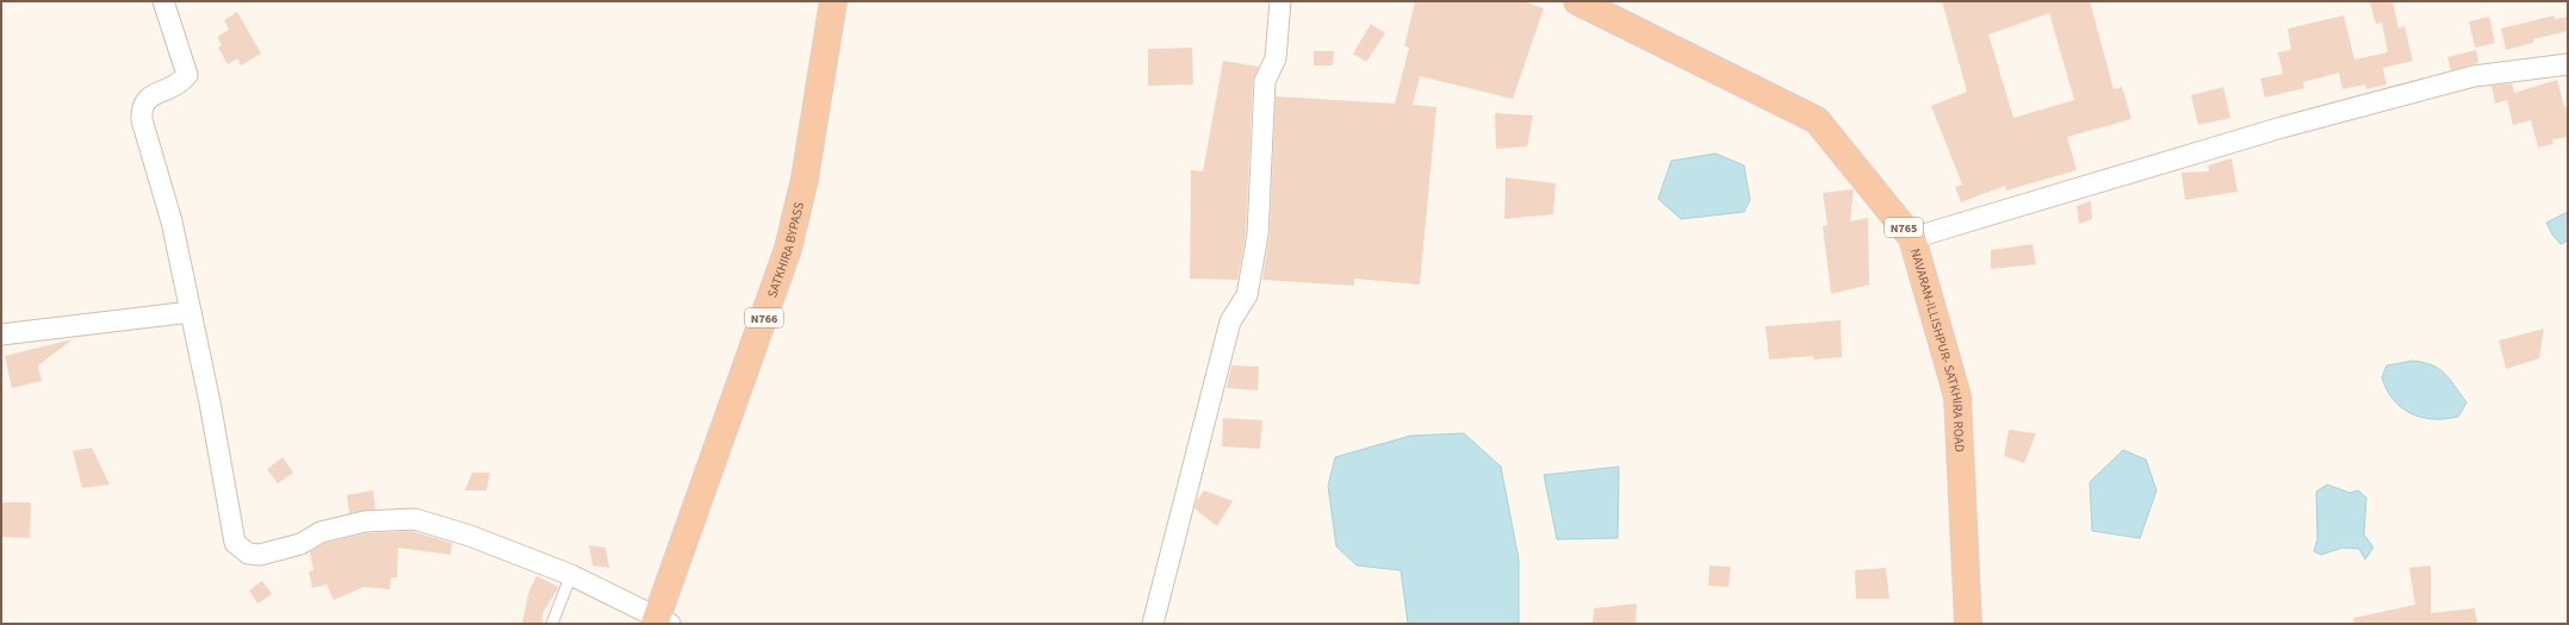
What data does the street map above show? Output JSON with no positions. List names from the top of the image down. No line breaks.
{"streets":{"highway":["N765","SATKHIRA BYPASS","N766","NAVARAN-ILLISHPUR- SATKHIRA ROAD"]}}
